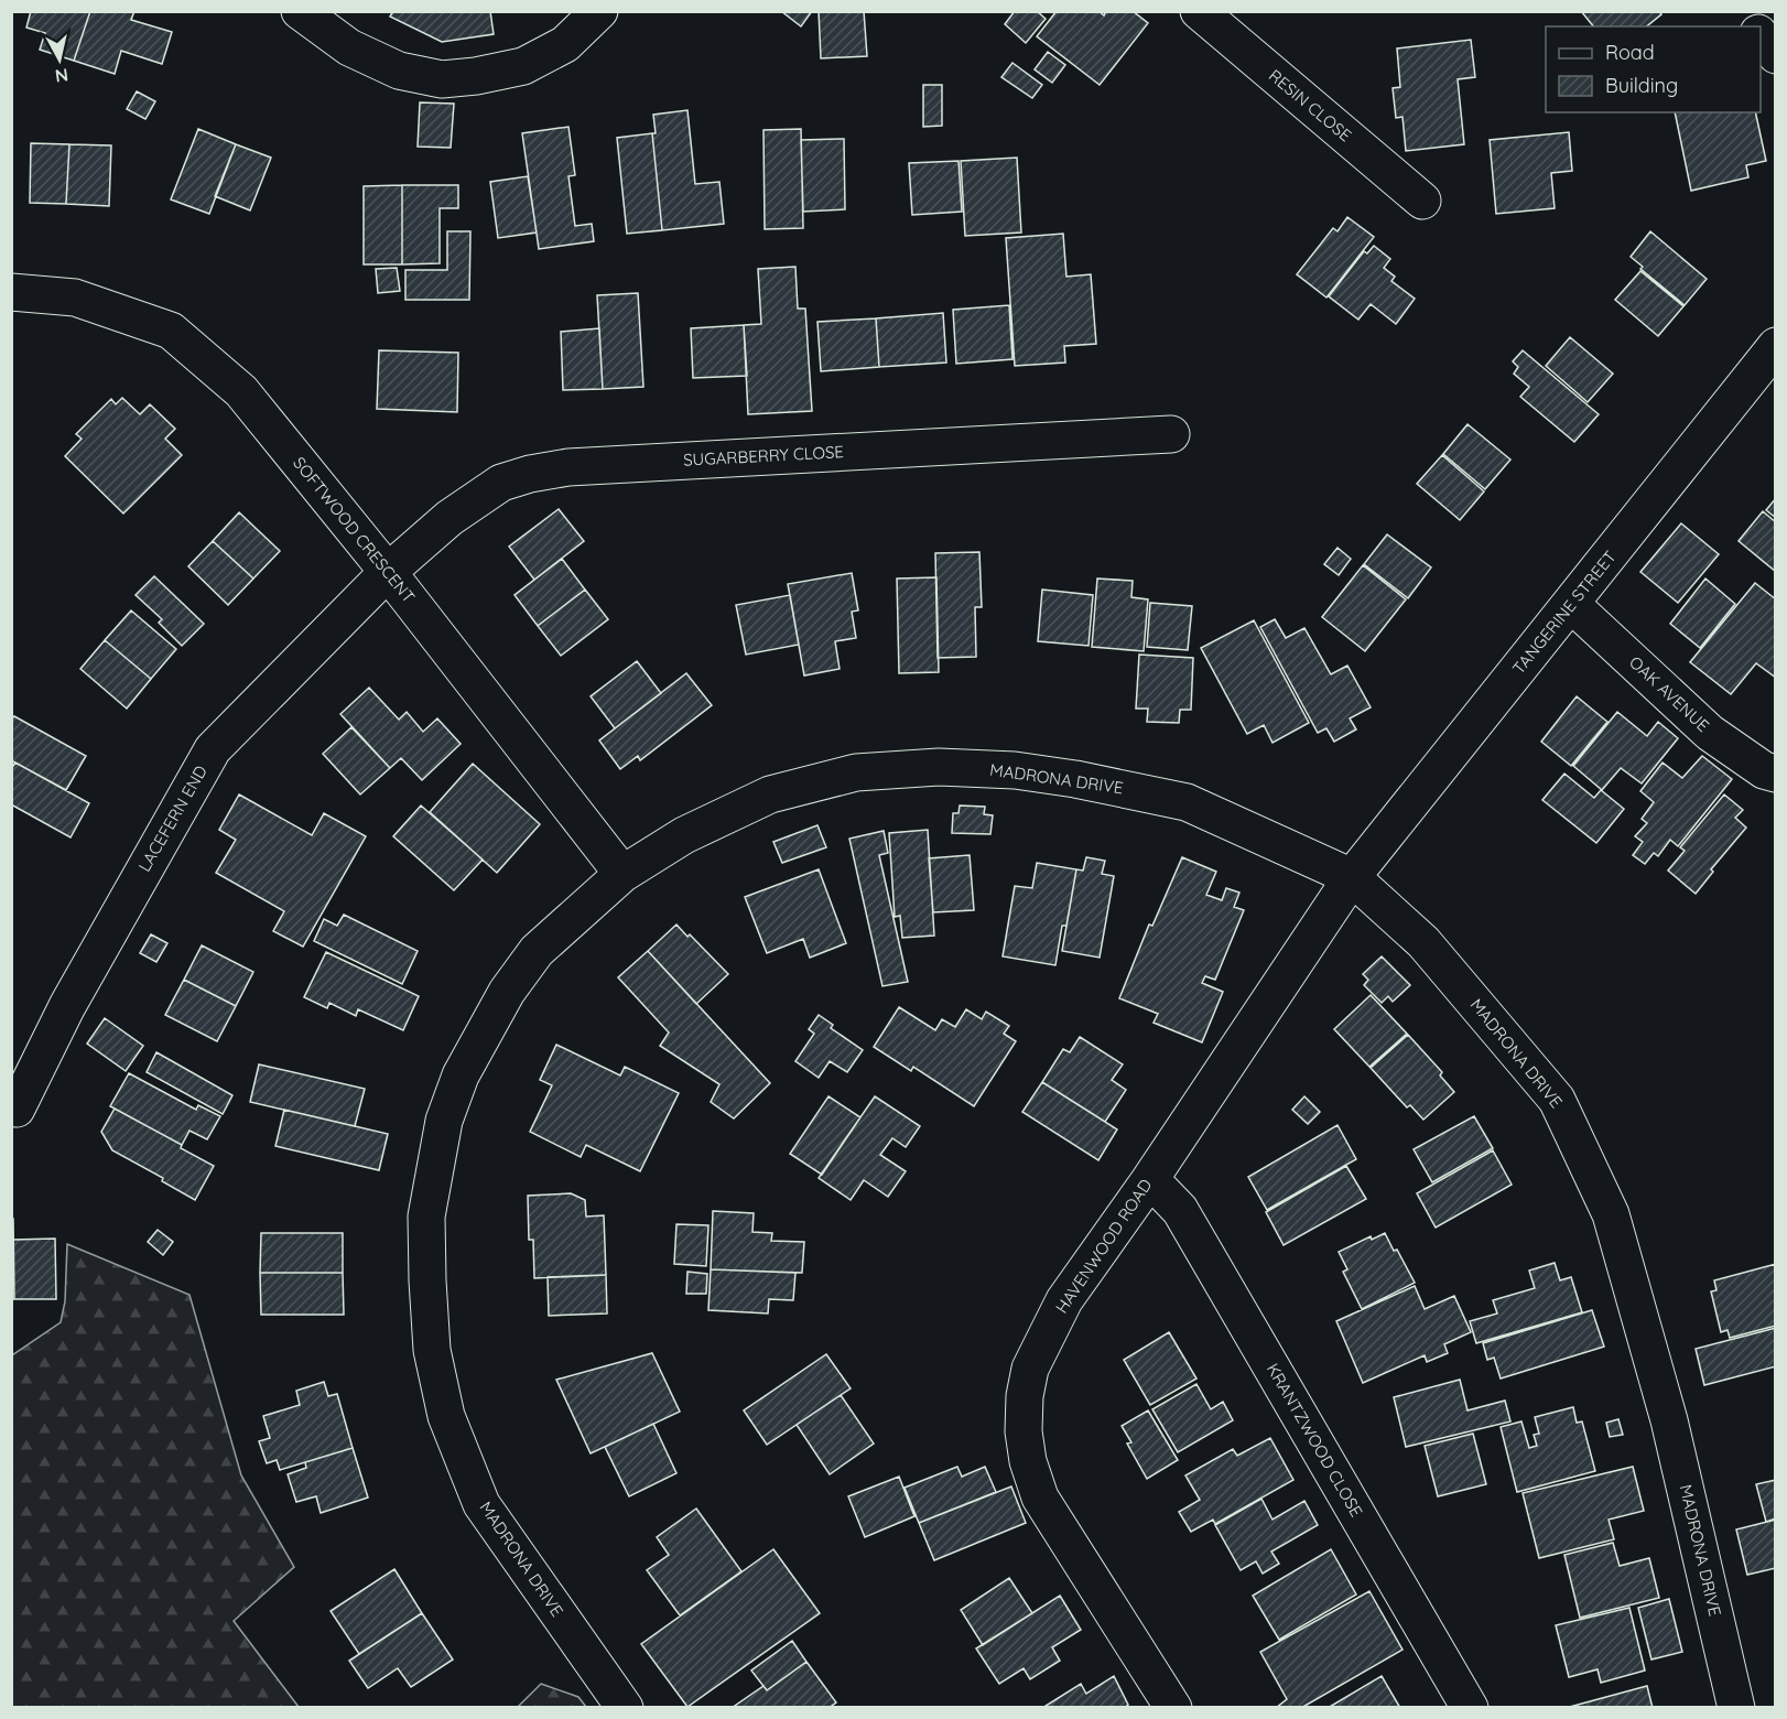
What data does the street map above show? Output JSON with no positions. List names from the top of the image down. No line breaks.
{"streets":{"street":["RESIN CLOSE","SUGARBERRY CLOSE","SOFTWOOD CRESCENT","TANGERINE STREET","OAK AVENUE","MADRONA DRIVE","LACEFERN END","HAVENWOOD ROAD","KRANTZWOOD CLOSE"]},"crossings":[["SUGARBERRY CLOSE","SOFTWOOD CRESCENT"],["SUGARBERRY CLOSE","LACEFERN END"],["SOFTWOOD CRESCENT","MADRONA DRIVE"],["SOFTWOOD CRESCENT","LACEFERN END"],["TANGERINE STREET","OAK AVENUE"],["TANGERINE STREET","MADRONA DRIVE"],["TANGERINE STREET","HAVENWOOD ROAD"],["MADRONA DRIVE","HAVENWOOD ROAD"],["HAVENWOOD ROAD","KRANTZWOOD CLOSE"]],"legend":["Road","Building"],"north":"bottom"}
